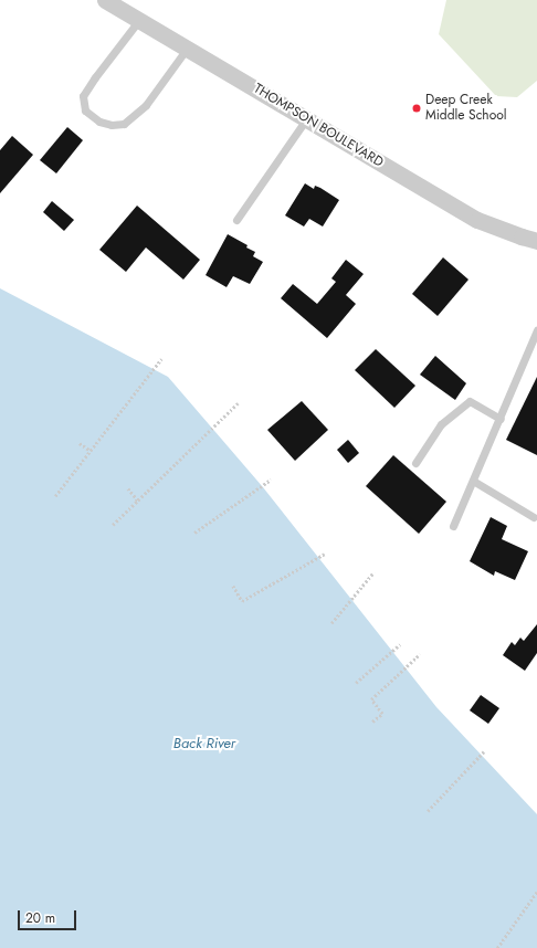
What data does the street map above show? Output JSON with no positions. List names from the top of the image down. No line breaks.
{"streets":{"street":["THOMPSON BOULEVARD"]},"water":["Back River"],"places":["Deep Creek Middle School"],"scale_bar":"20 m"}
